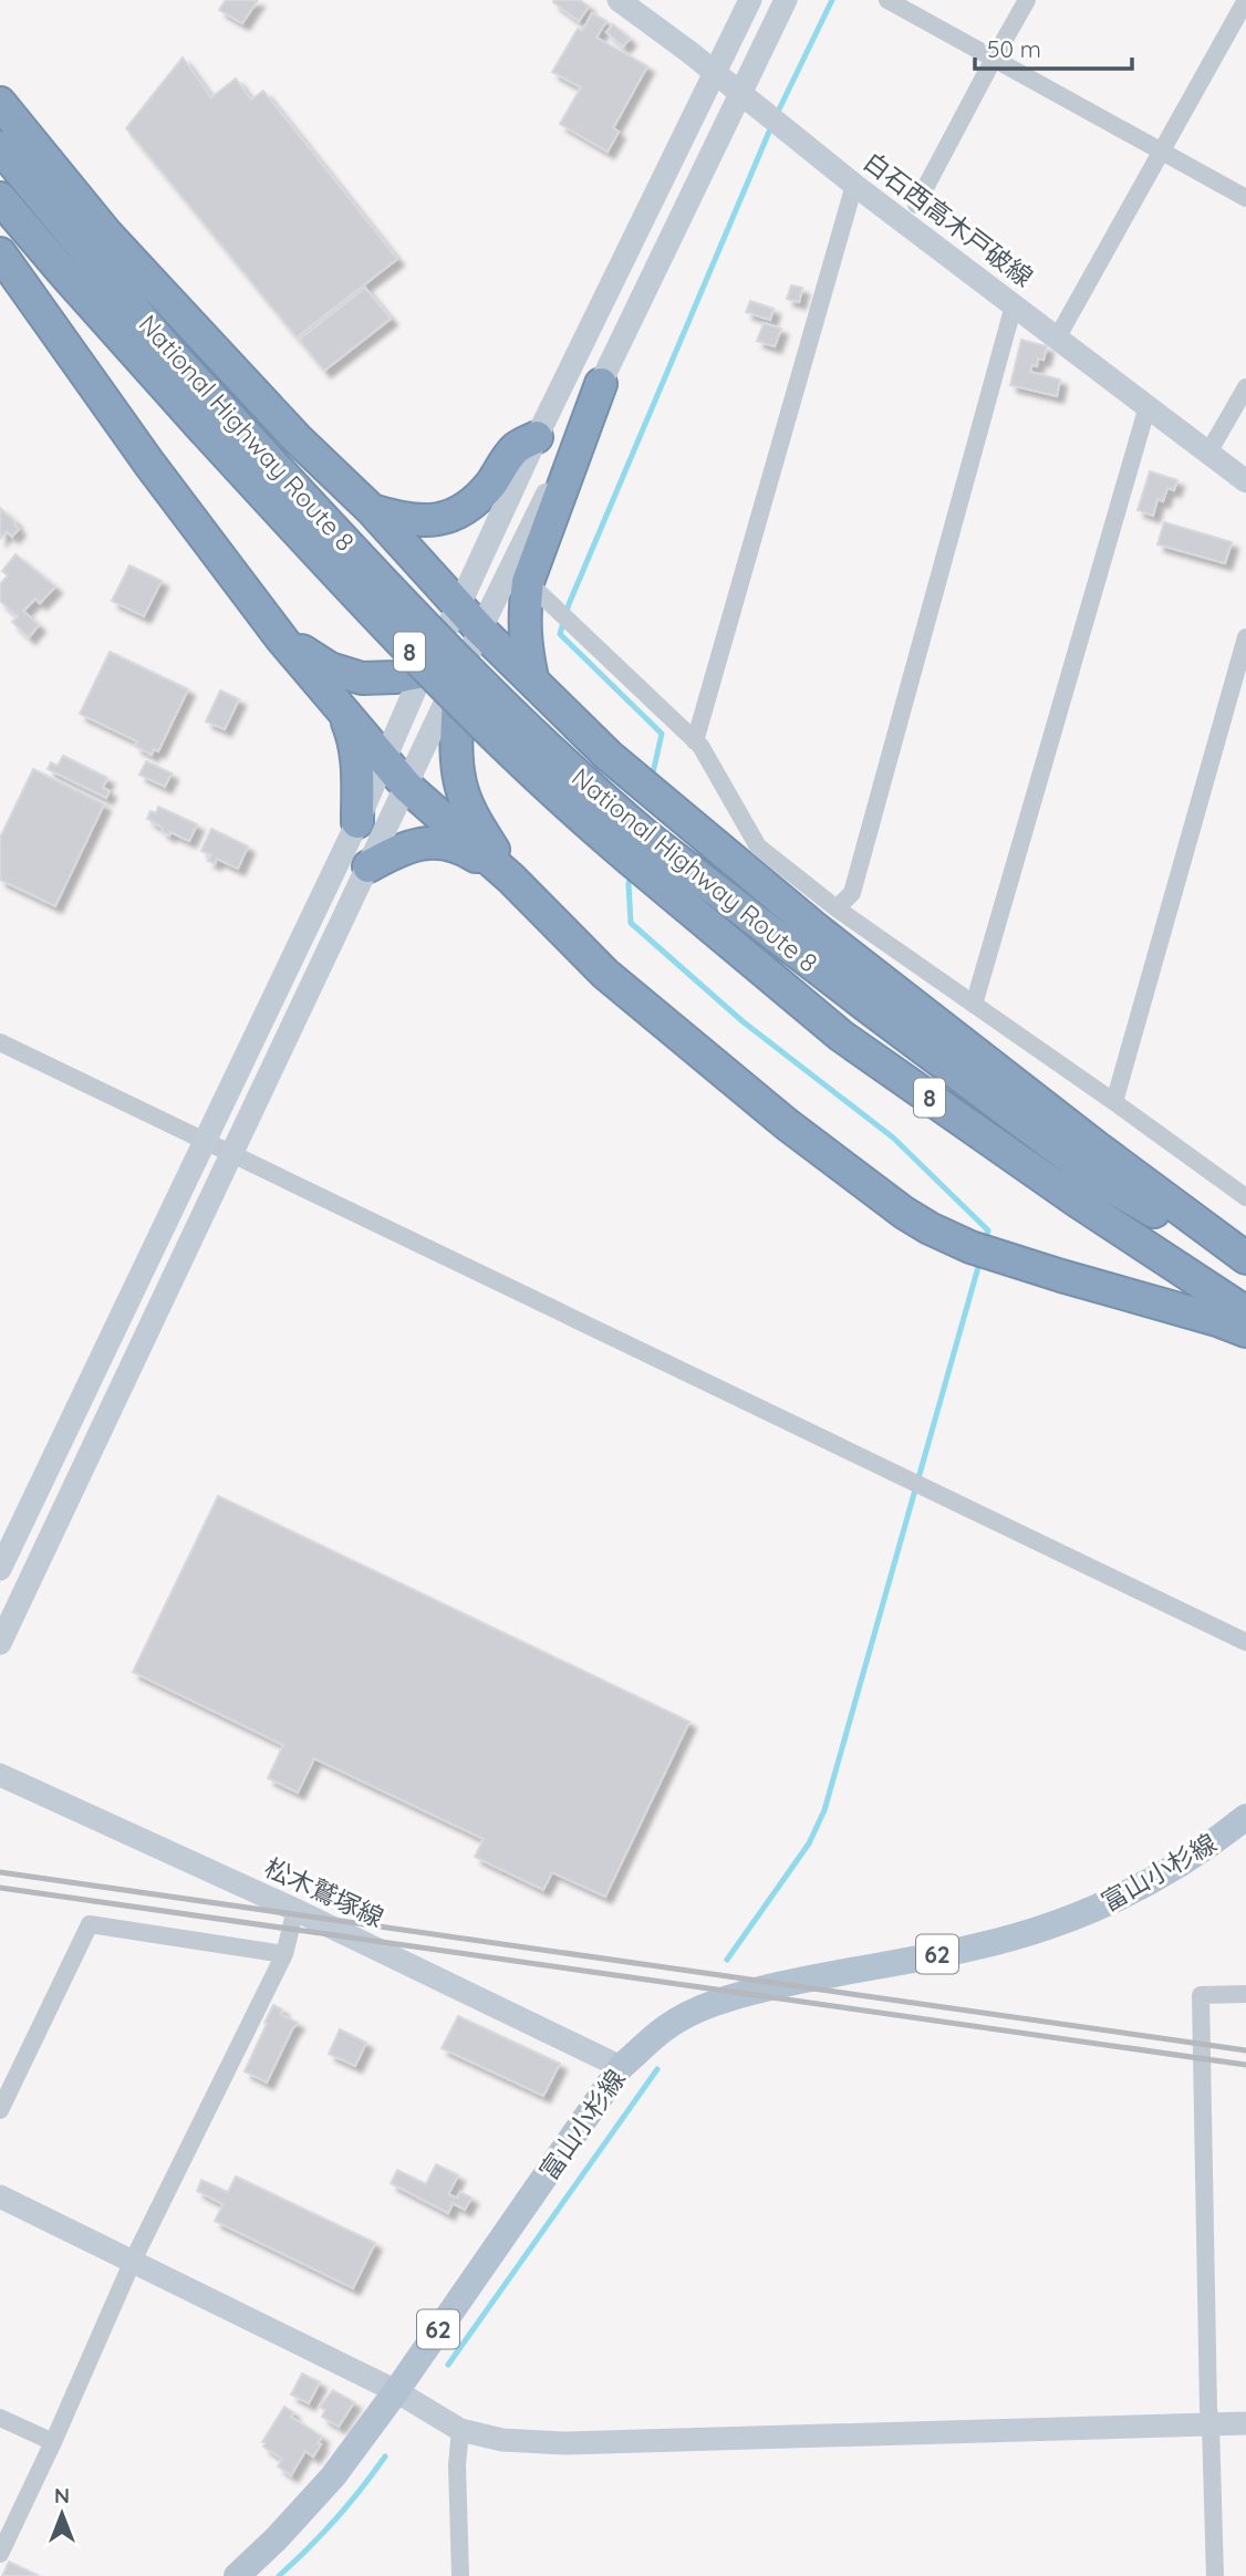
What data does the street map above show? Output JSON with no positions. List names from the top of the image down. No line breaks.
{"streets":{"highway":["National Highway Route 8","8"],"main road":["富山小杉線","62"],"street":["白石西高木戸破線","松木鷲塚線"]},"crossings":[["富山小杉線","松木鷲塚線"]],"scale_bar":"50 m","north":"top"}
